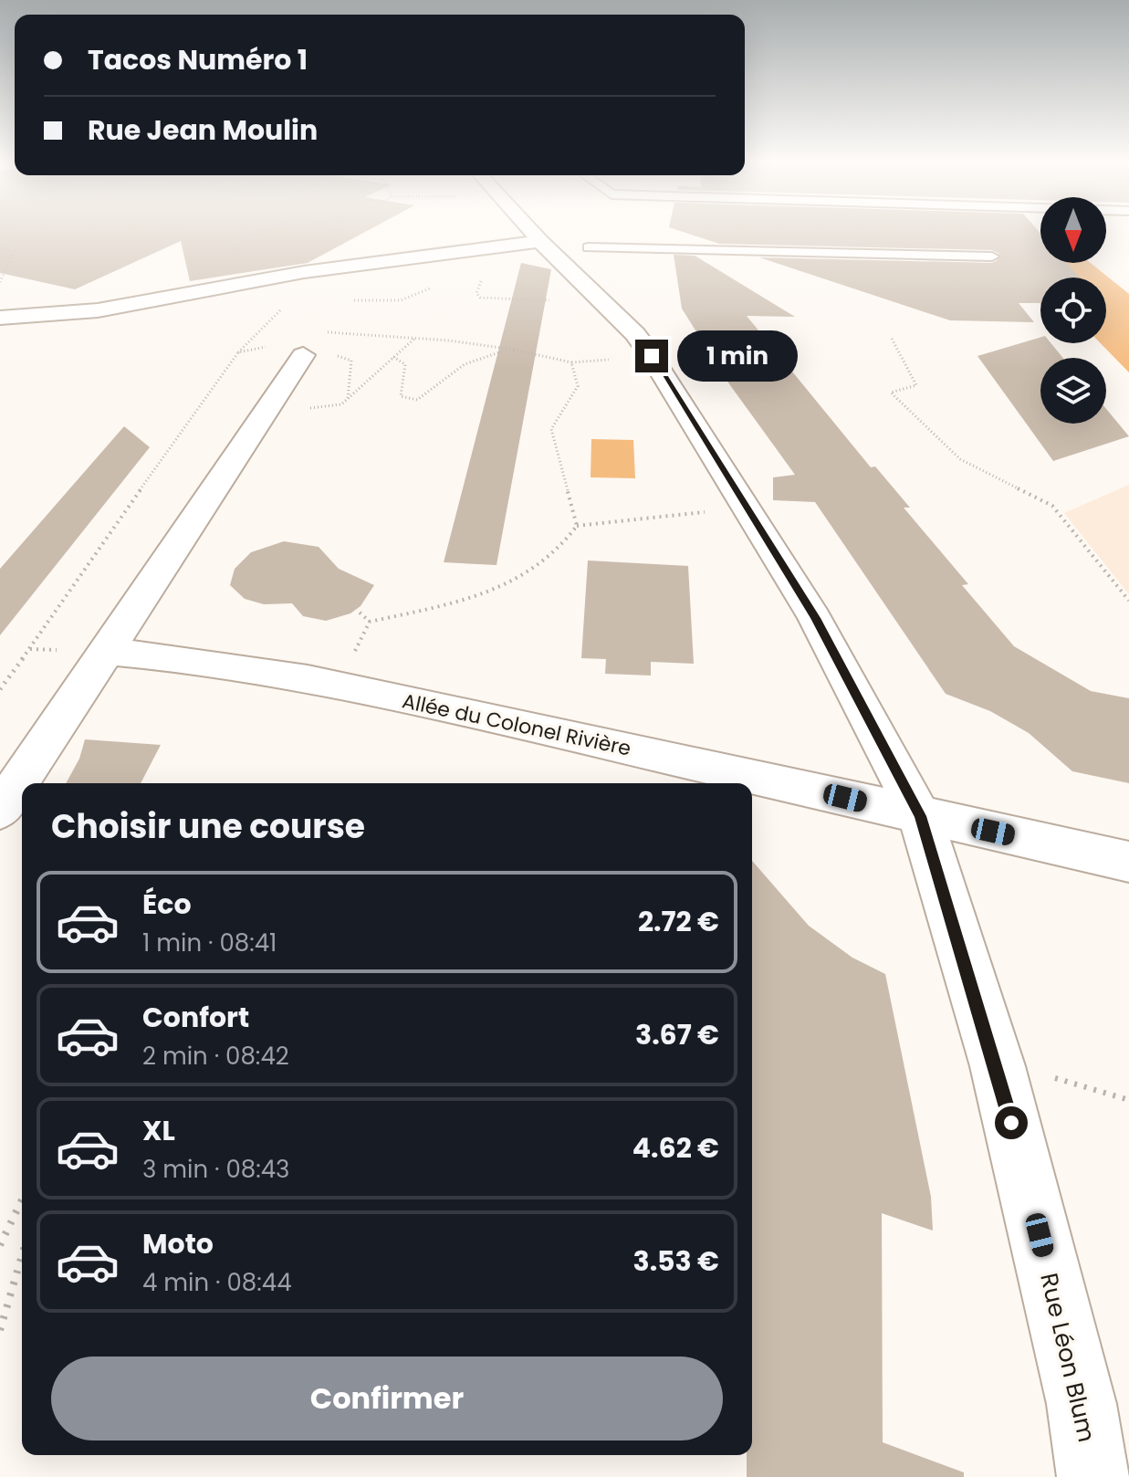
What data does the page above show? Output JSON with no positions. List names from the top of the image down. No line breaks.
{"streets":{"street":["Allée du Colonel Rivière","Rue Léon Blum"]},"crossings":[["Allée du Colonel Rivière","Rue Léon Blum"]],"north":"bottom","page":{"banner":["Tacos Numéro 1","Rue Jean Moulin"],"bubble":"1 min","heading":"Choisir une course","list":[{"name":"Éco","note":"1 min · 08:41","value":"2.72 €"},{"name":"Confort","note":"2 min · 08:42","value":"3.67 €"},{"name":"XL","note":"3 min · 08:43","value":"4.62 €"},{"name":"Moto","note":"4 min · 08:44","value":"3.53 €"}],"buttons":"Confirmer"}}
